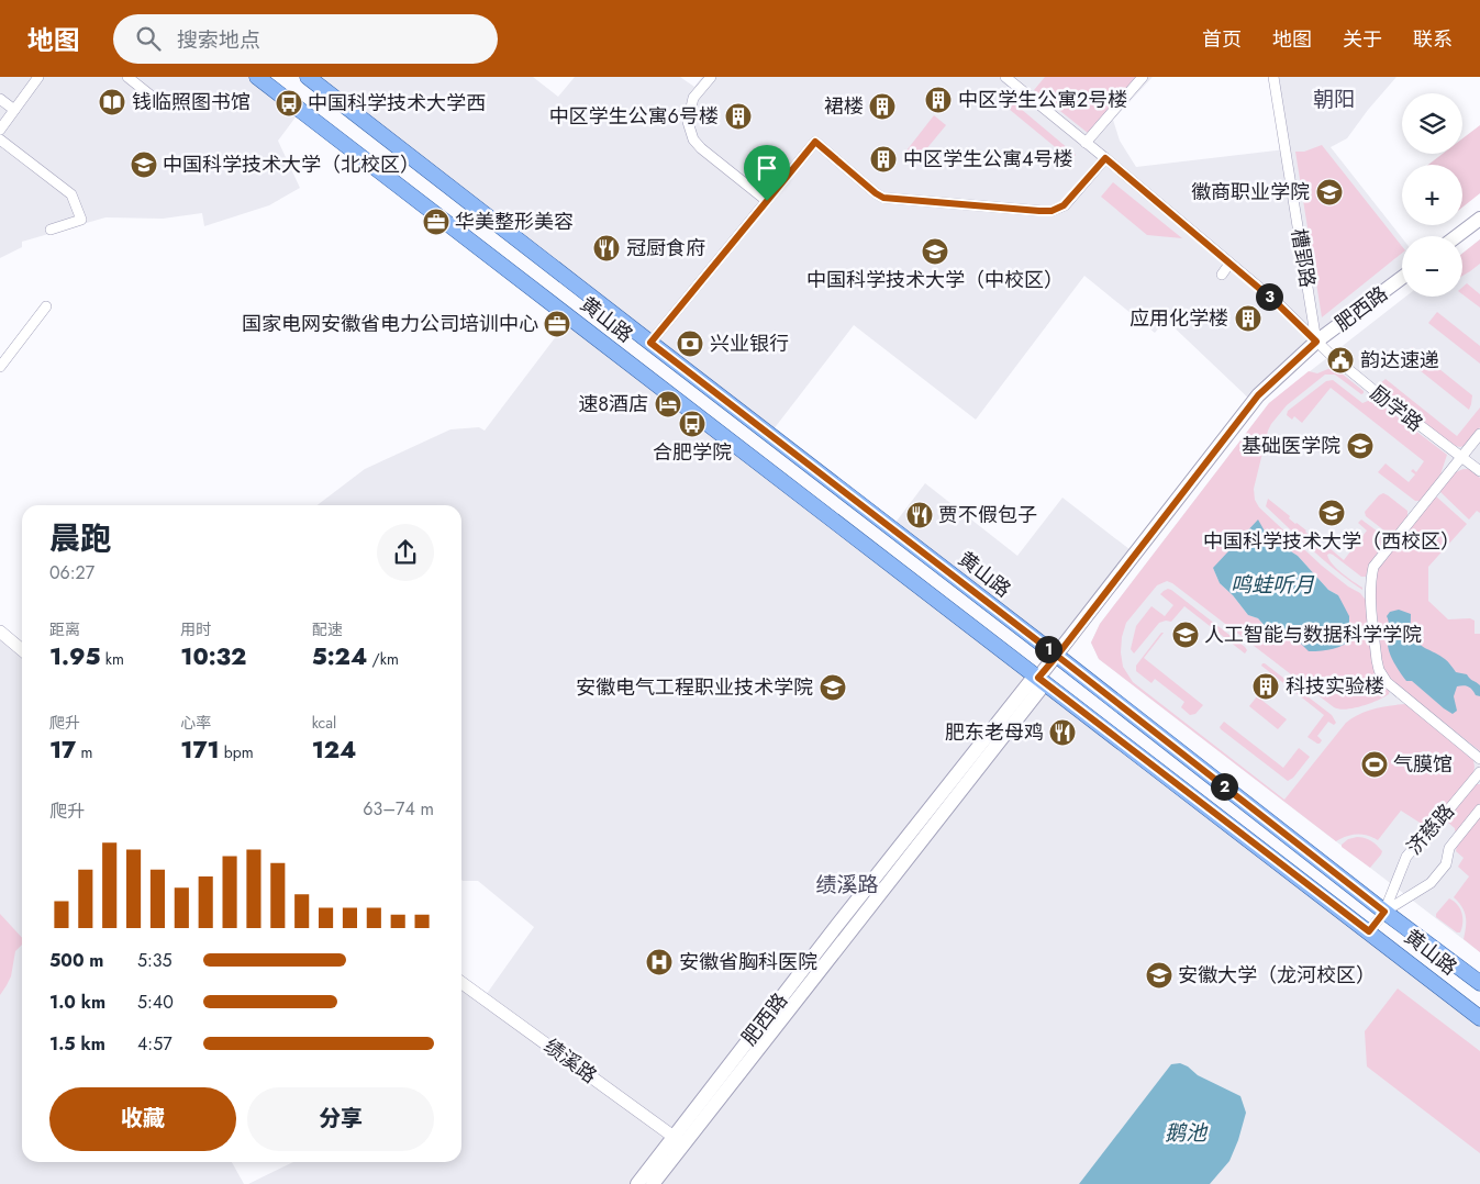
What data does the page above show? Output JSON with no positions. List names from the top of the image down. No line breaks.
{"streets":{"main road":["肥西路","黄山路"],"street":["槽郢路","励学路","济慈路","绩溪路"]},"crossings":[["槽郢路","肥西路"],["槽郢路","励学路"],["肥西路","黄山路"],["肥西路","励学路"],["肥西路","绩溪路"],["黄山路","济慈路"]],"districts":["朝阳","绩溪路"],"water":["鸣蛙听月","鹅池"],"places":{"building":["中区学生公寓2号楼","裙楼","中区学生公寓6号楼","中区学生公寓4号楼","应用化学楼","科技实验楼"],"library":["钱临照图书馆"],"bus stop":["中国科学技术大学西","合肥学院"],"school or university":["中国科学技术大学（北校区）","徽商职业学院","中国科学技术大学（中校区）","基础医学院","中国科学技术大学（西校区）","人工智能与数据科学学院","安徽电气工程职业技术学院","安徽大学（龙河校区）"],"office":["华美整形美容","国家电网安徽省电力公司培训中心"],"restaurant":["冠厨食府","贾不假包子","肥东老母鸡"],"bank":["兴业银行"],"public building":["韵达速递"],"hotel":["速8酒店"],"sports":["气膜馆"],"hospital":["安徽省胸科医院"]},"page":{"header":"地图","search":"搜索地点","nav":["首页","地图","关于","联系"],"map_buttons":["+","−"],"pins":["3","1","2"],"heading":["晨跑","06:27"],"stats":[["距离","1.95 km"],["用时","10:32"],["配速","5:24 /km"],["爬升","17 m"],["心率","171 bpm"],["kcal","124"]],"chart":["爬升","63–74 m"],"list":[{"name":"500 m","note":"5:35"},{"name":"1.0 km","note":"5:40"},{"name":"1.5 km","note":"4:57"}],"buttons":["收藏","分享"]}}
